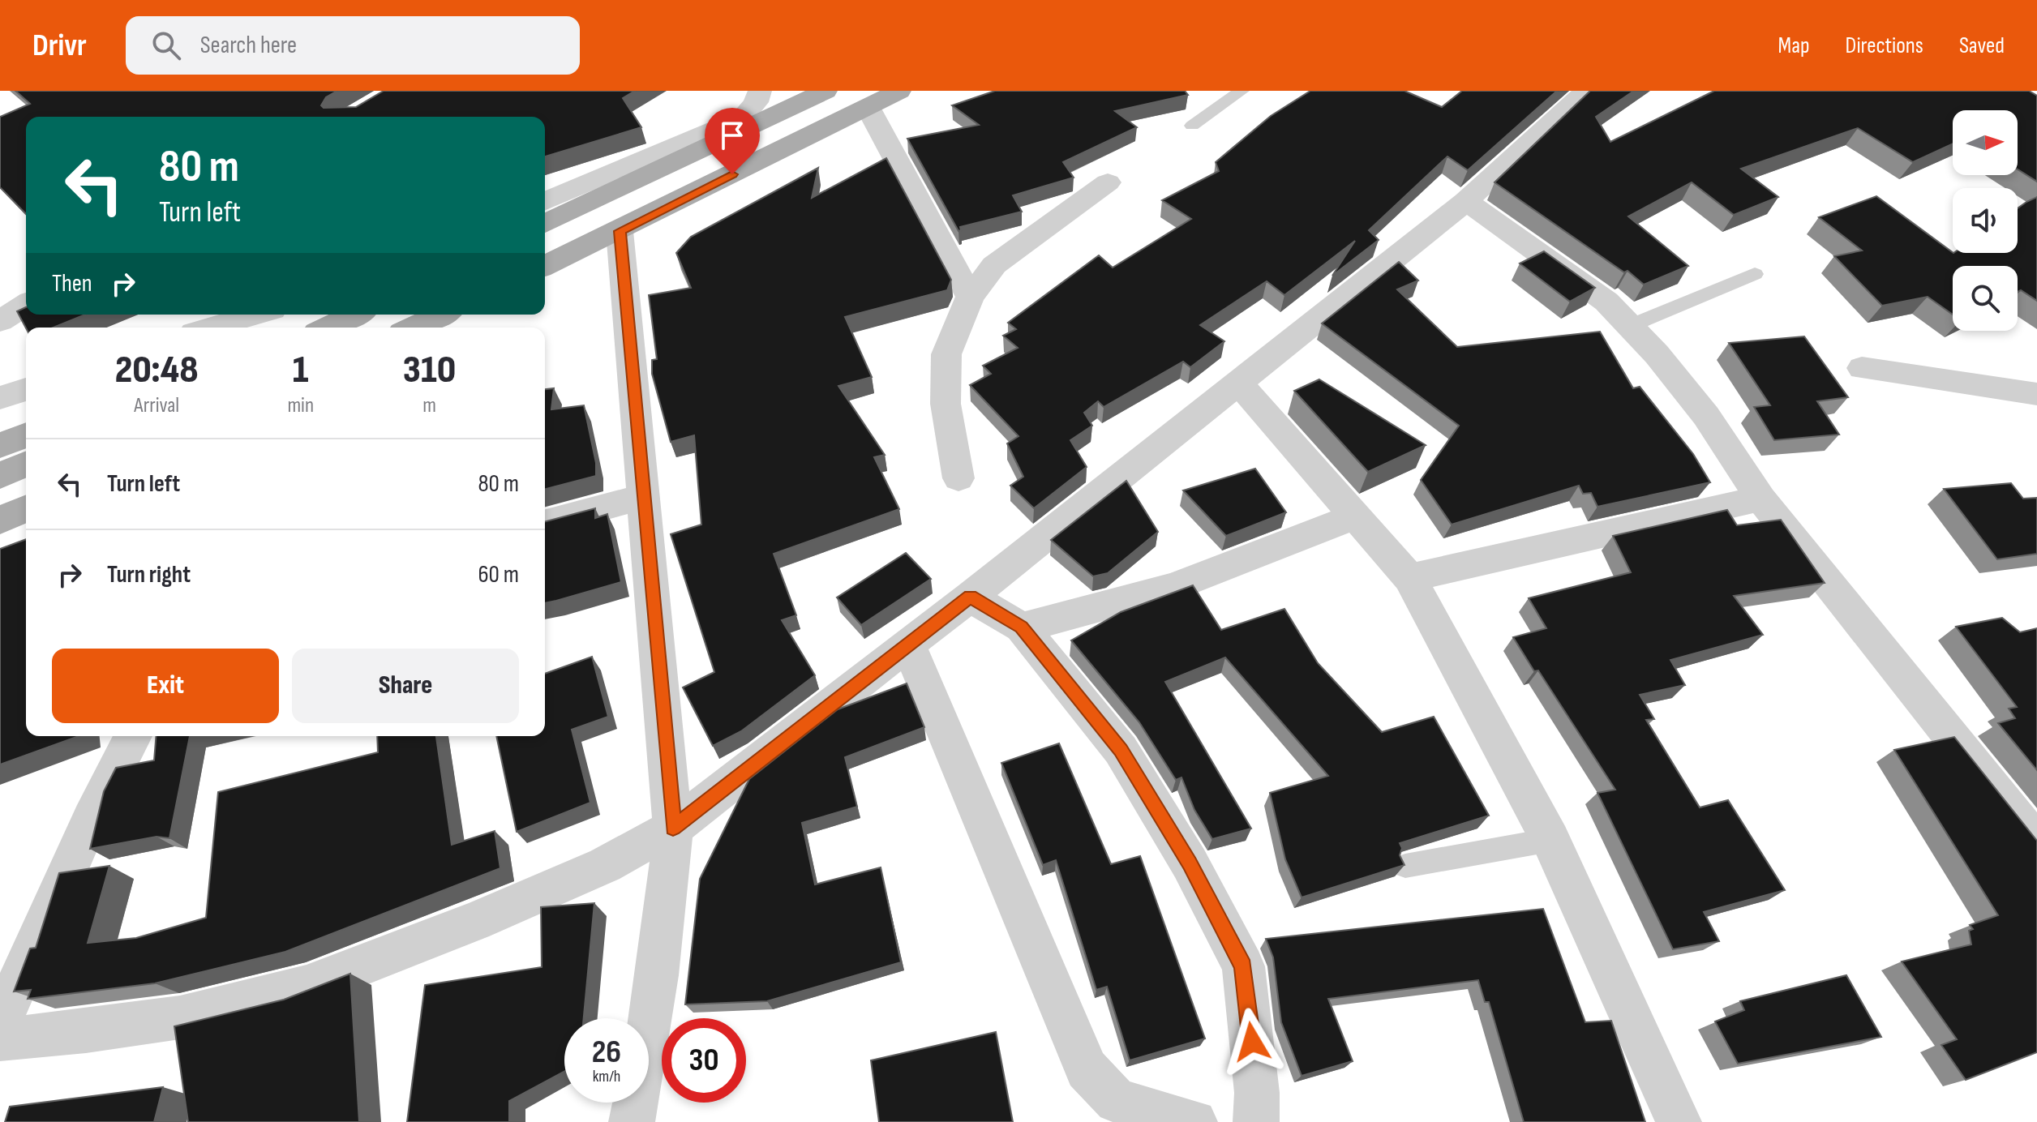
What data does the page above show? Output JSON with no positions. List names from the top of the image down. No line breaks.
{"north":"right","page":{"header":"Drivr","search":"Search here","nav":["Map","Directions","Saved"],"turn":["80 m","Turn left"],"then":"Then","eta":["20:48","Arrival","1","min","310","m"],"list":[{"name":"Turn left","value":"80 m"},{"name":"Turn right","value":"60 m"}],"buttons":["Exit","Share"],"speed":"26 km/h","limit":"30"}}
